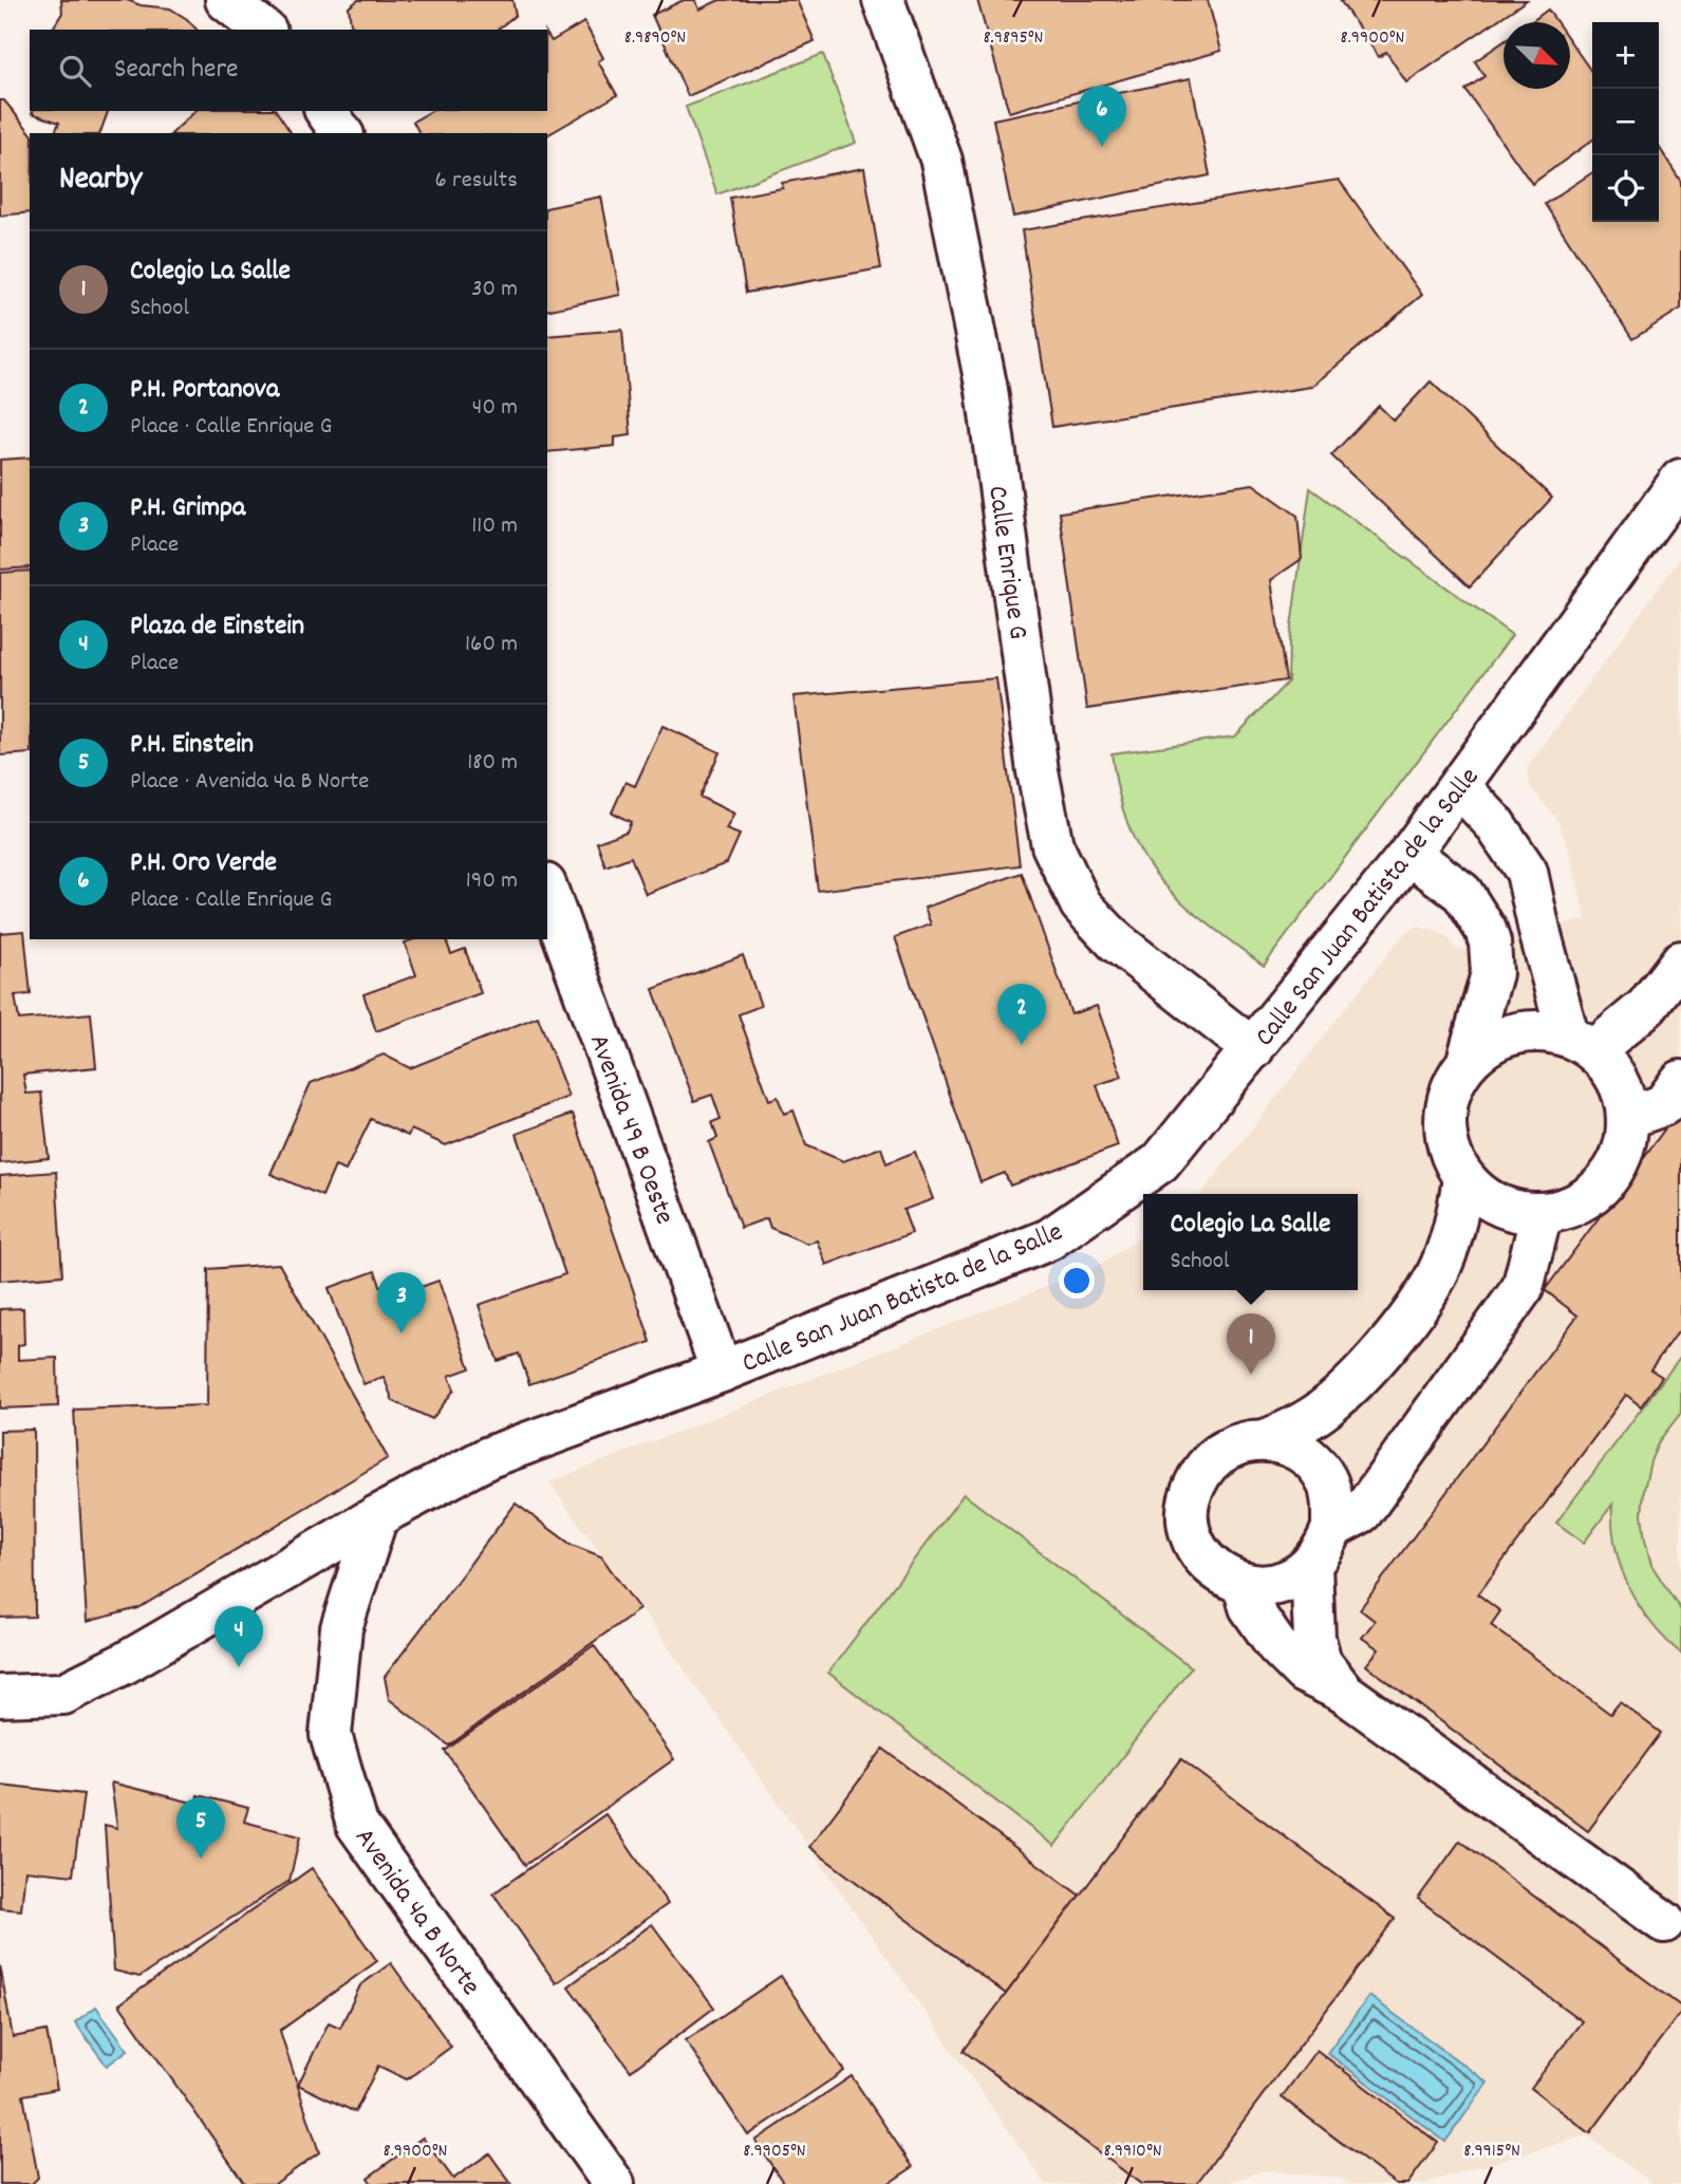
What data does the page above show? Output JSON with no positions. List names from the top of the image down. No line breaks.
{"streets":{"street":["Calle Enrique G","Calle San Juan Batista de la Salle","Avenida 49 B Oeste","Avenida 4a B Norte"]},"crossings":[["Calle Enrique G","Calle San Juan Batista de la Salle"],["Calle San Juan Batista de la Salle","Avenida 49 B Oeste"],["Calle San Juan Batista de la Salle","Avenida 4a B Norte"]],"north":"bottom right","page":{"map_buttons":["+","−"],"search":"Search here","pins":["6","2","3","1","4","5"],"heading":["Nearby","6 results"],"list":[{"mark":"1","name":"Colegio La Salle","note":"School","value":"30 m"},{"mark":"2","name":"P.H. Portanova","note":"Place · Calle Enrique G","value":"40 m"},{"mark":"3","name":"P.H. Grimpa","note":"Place","value":"110 m"},{"mark":"4","name":"Plaza de Einstein","note":"Place","value":"160 m"},{"mark":"5","name":"P.H. Einstein","note":"Place · Avenida 4a B Norte","value":"180 m"},{"mark":"6","name":"P.H. Oro Verde","note":"Place · Calle Enrique G","value":"190 m"}],"popup":["Colegio La Salle","School"]},"coordinates":["8.9895°N","8.9900°N","8.9890°N","8.9905°N","8.9910°N","8.9915°N"]}
